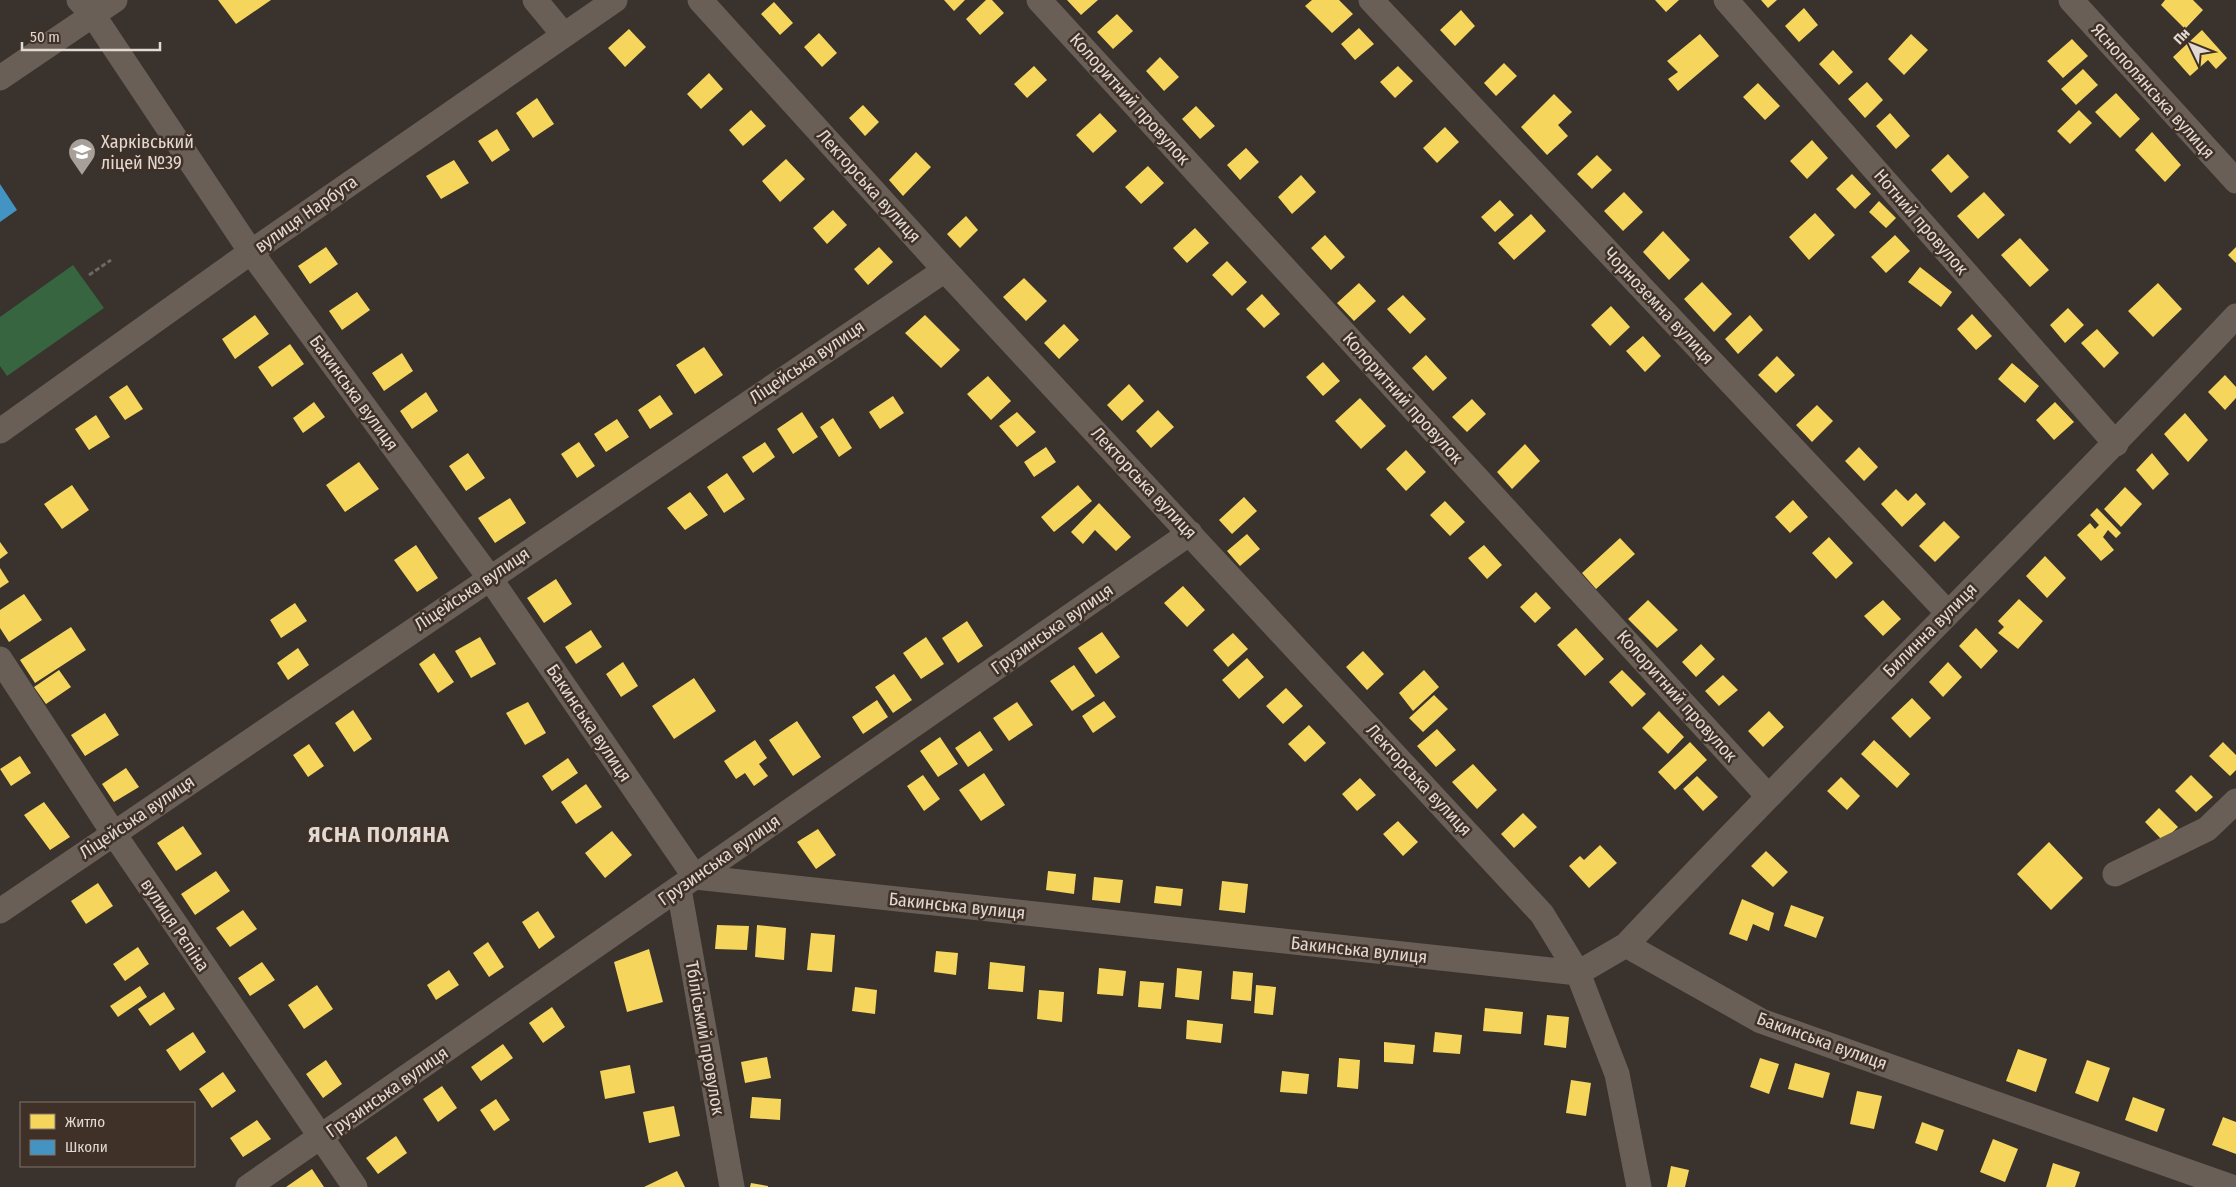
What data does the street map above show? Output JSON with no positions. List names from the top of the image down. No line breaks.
{"streets":{"street":["Яснополянська вулиця","Колоритний провулок","Лекторська вулиця","вулиця Нарбута","Нотний провулок","Чорноземна вулиця","Ліцейська вулиця","Бакинська вулиця","Грузинська вулиця","Билинна вулиця","вулиця Рєпіна","Тбіліський провулок"]},"crossings":[["Колоритний провулок","Билинна вулиця"],["Лекторська вулиця","Ліцейська вулиця"],["Лекторська вулиця","Бакинська вулиця"],["Лекторська вулиця","Грузинська вулиця"],["вулиця Нарбута","Бакинська вулиця"],["Нотний провулок","Билинна вулиця"],["Чорноземна вулиця","Билинна вулиця"],["Ліцейська вулиця","Бакинська вулиця"],["Ліцейська вулиця","вулиця Рєпіна"],["Бакинська вулиця","Грузинська вулиця"],["Бакинська вулиця","Билинна вулиця"],["Бакинська вулиця","Тбіліський провулок"],["Грузинська вулиця","вулиця Рєпіна"],["Грузинська вулиця","Тбіліський провулок"]],"districts":["ЯСНА ПОЛЯНА"],"places":{"school or university":["Харківський ліцей №39"]},"legend":["Житло","Школи"],"scale_bar":"50 m","north":"top left"}
